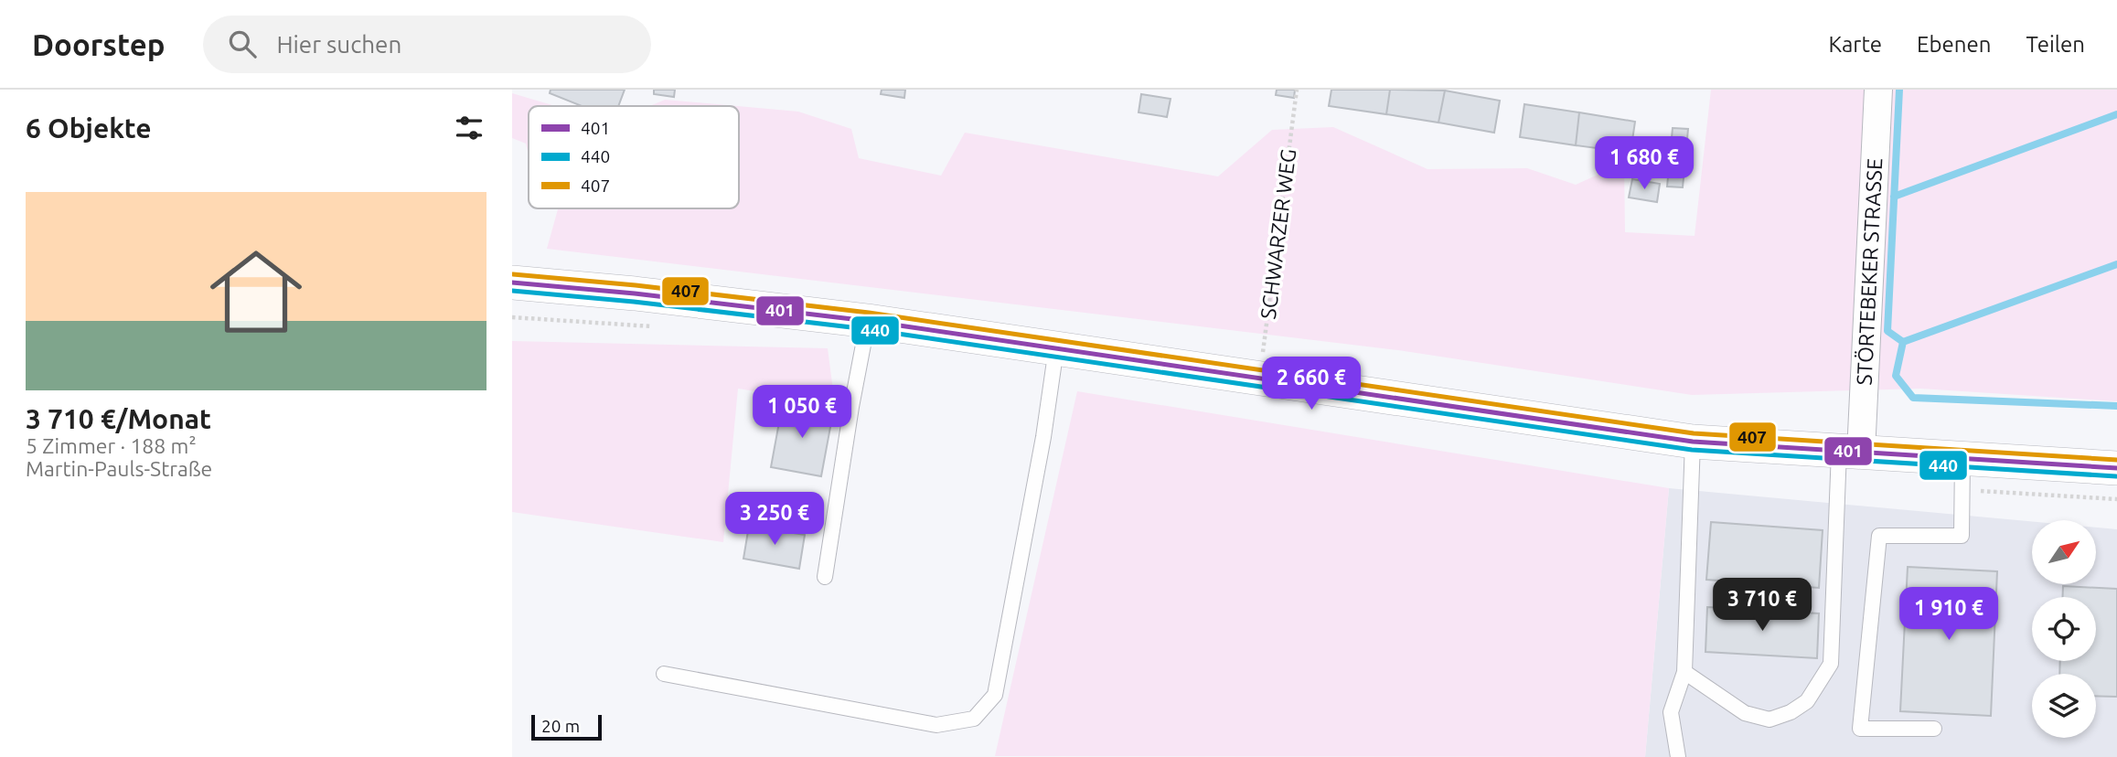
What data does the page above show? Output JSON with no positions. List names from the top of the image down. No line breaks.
{"streets":{"street":["STÖRTEBEKER STRASSE"],"path":["SCHWARZER WEG"]},"lines":["transit line 407","transit line 401","transit line 440"],"legend":["401","440","407"],"scale_bar":"20 m","north":"top right","page":{"header":"Doorstep","search":"Hier suchen","nav":["Karte","Ebenen","Teilen"],"heading":"6 Objekte","price":["1 680 €","2 660 €","1 050 €","3 250 €","3 710 €","1 910 €"],"list":[{"name":"3 710 €/Monat","note":"5 Zimmer · 188 m² · Martin-Pauls-Straße"}],"scale":"20 m"}}
